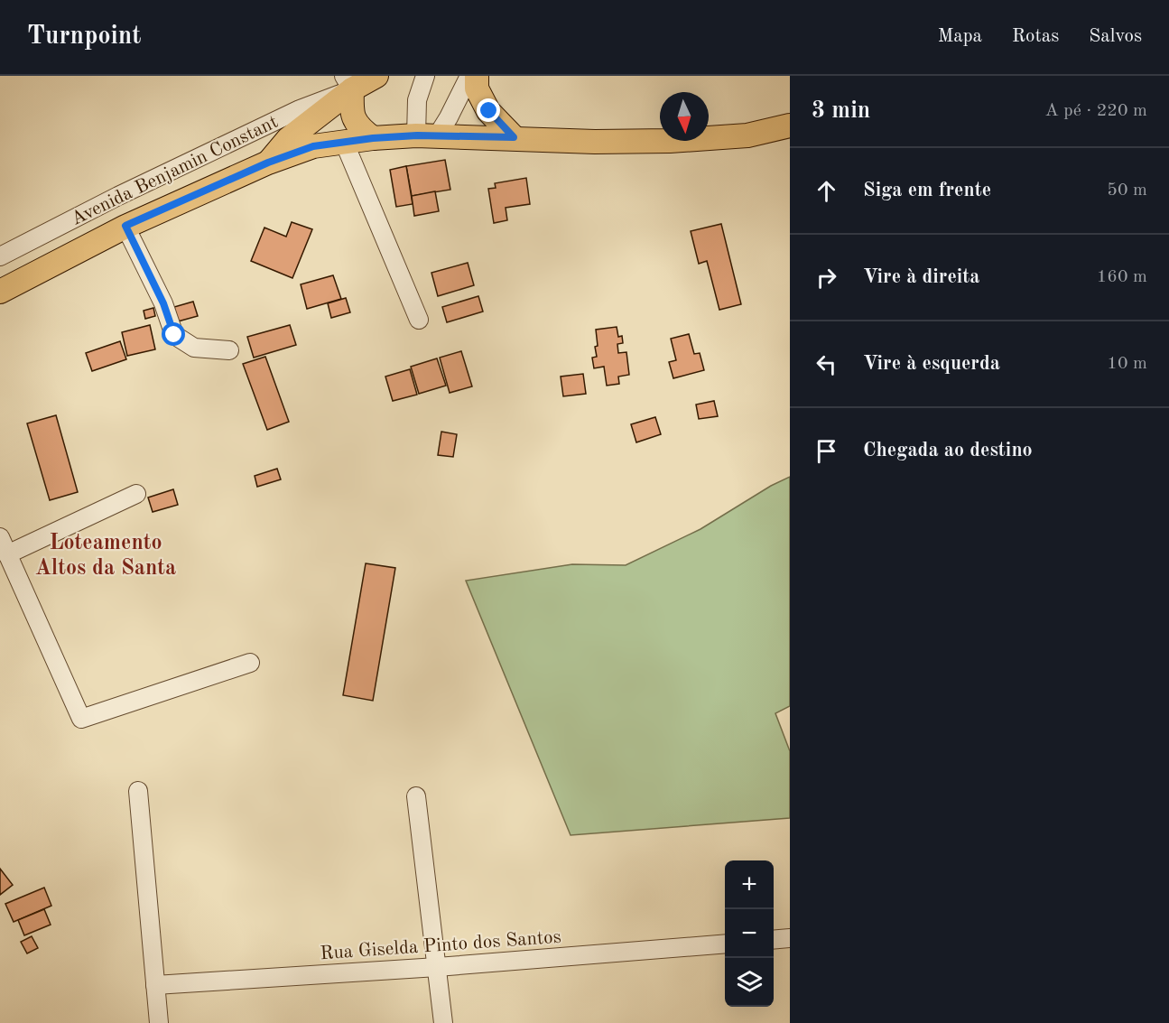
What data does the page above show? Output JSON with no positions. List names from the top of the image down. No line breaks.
{"streets":{"main road":["Avenida Benjamin Constant"],"street":["Rua Giselda Pinto dos Santos"]},"districts":["Loteamento Altos da Santa"],"north":"bottom","page":{"header":"Turnpoint","nav":["Mapa","Rotas","Salvos"],"heading":["3 min","A pé · 220 m"],"list":[["Siga em frente","50 m"],["Vire à direita","160 m"],["Vire à esquerda","10 m"],"Chegada ao destino"],"map_buttons":["+","−"]}}
